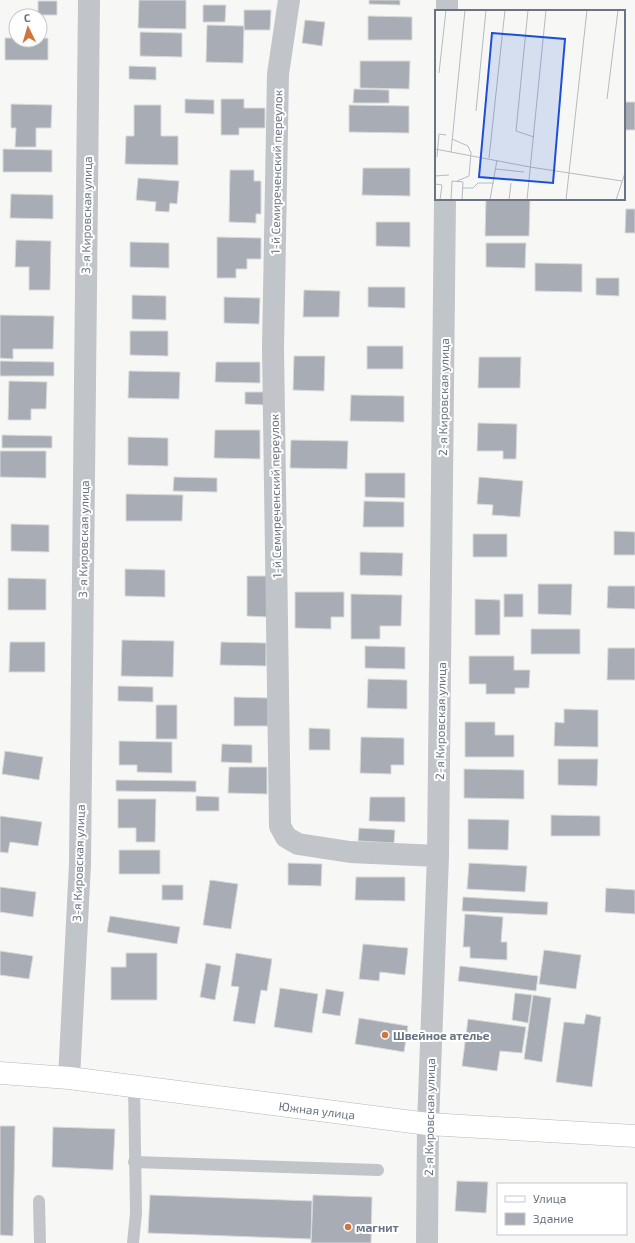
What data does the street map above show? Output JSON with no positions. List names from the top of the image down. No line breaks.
{"streets":{"street":["1-й Семиреченский переулок","3-я Кировская улица","2-я Кировская улица","Южная улица"]},"crossings":[["1-й Семиреченский переулок","2-я Кировская улица"],["3-я Кировская улица","Южная улица"],["2-я Кировская улица","Южная улица"]],"places":["Швейное ателье","магнит"],"legend":["Улица","Здание"],"north":"top"}
